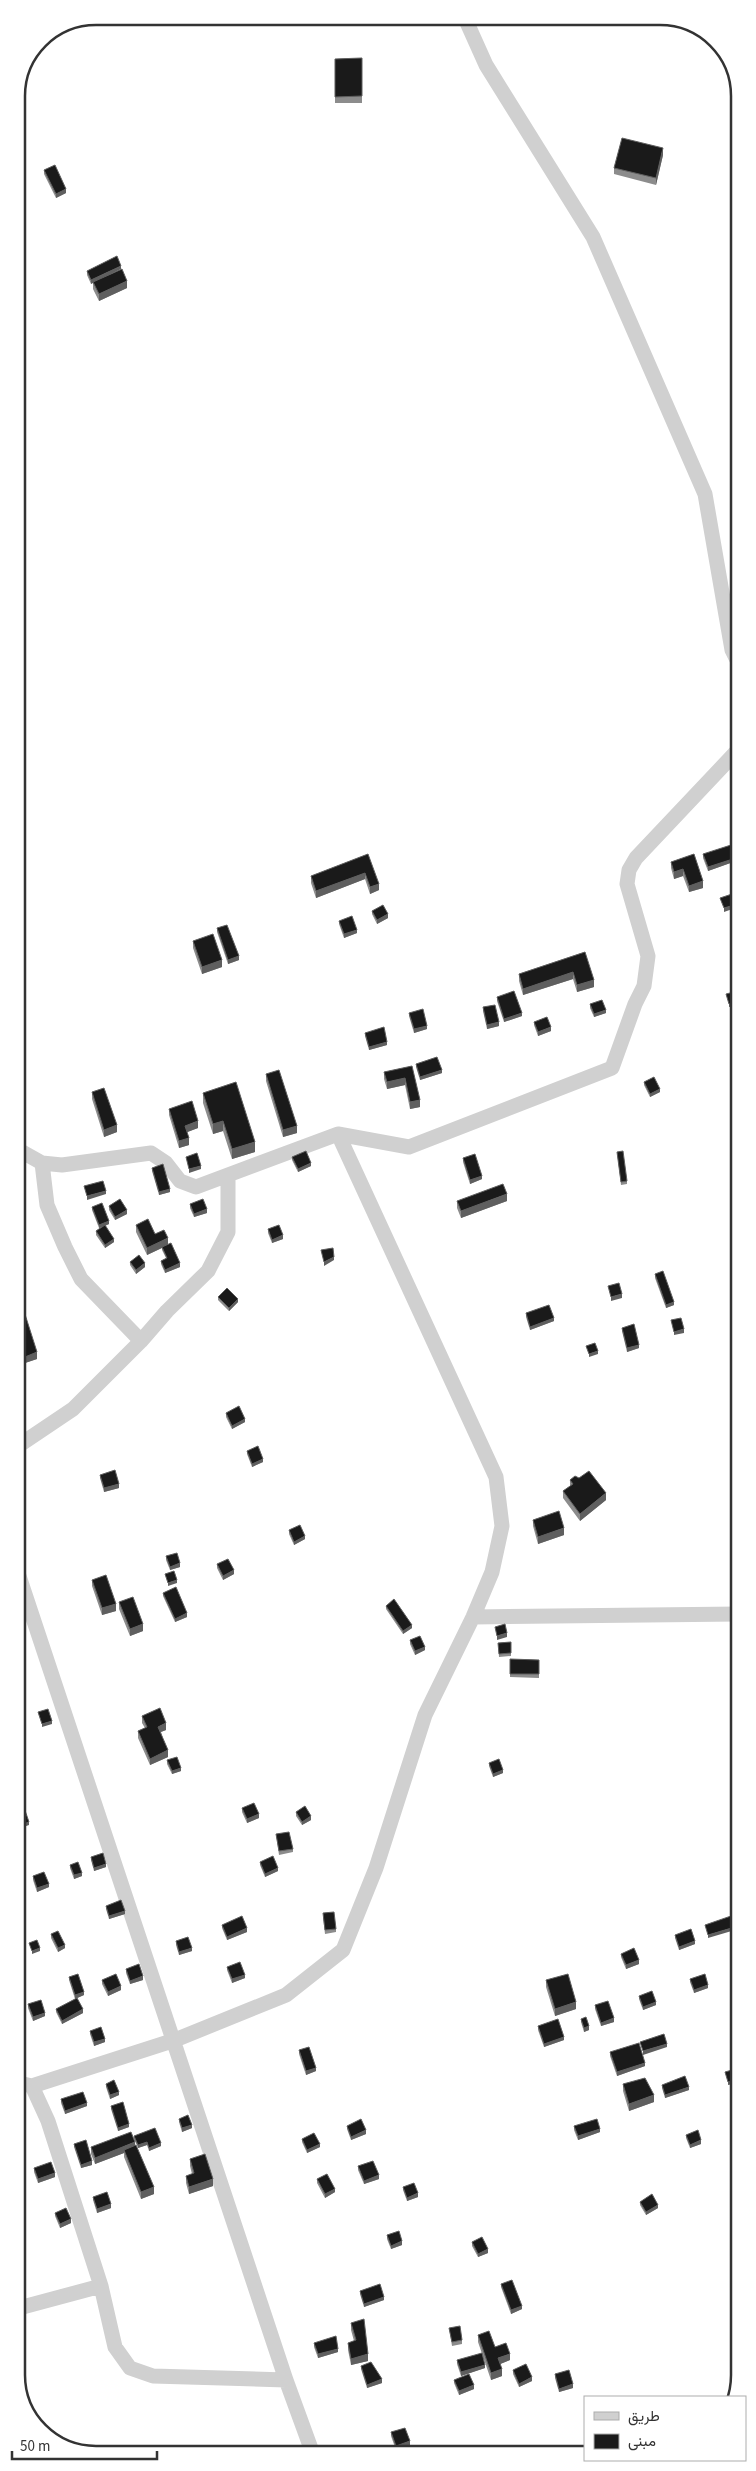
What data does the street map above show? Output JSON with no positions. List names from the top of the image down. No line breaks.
{"legend":["طريق","مبنى"],"scale_bar":"50 m"}
